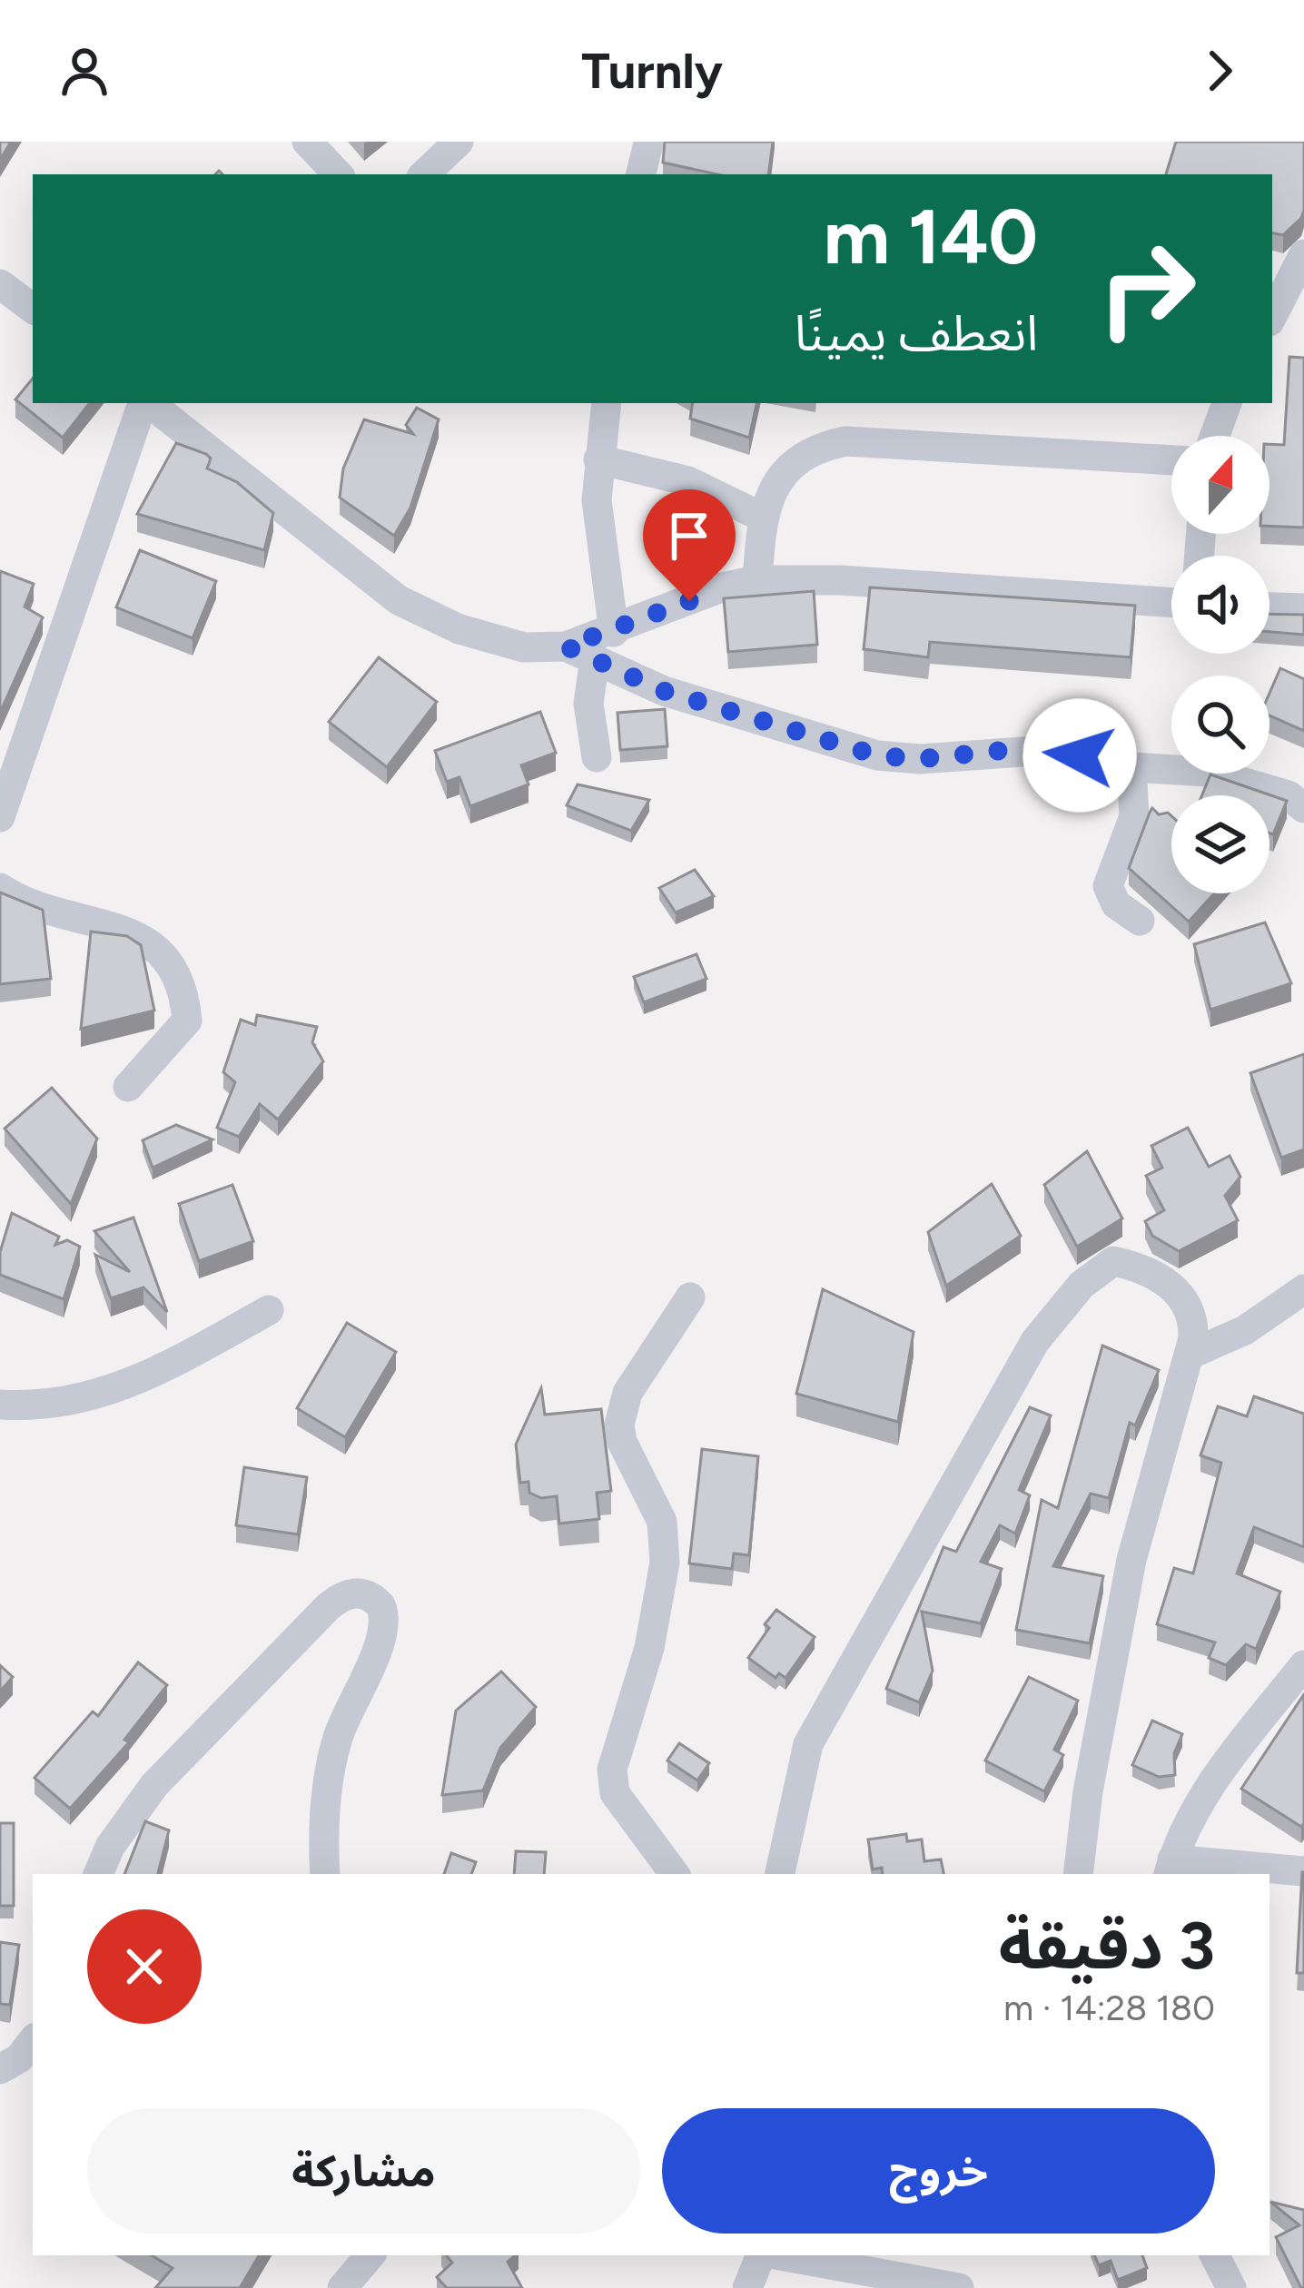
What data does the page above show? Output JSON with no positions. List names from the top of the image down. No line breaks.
{"north":"top","page":{"header":"Turnly","turn":["140 m","انعطف يمينًا"],"heading":["3 دقيقة","180 m · 14:28"],"buttons":["خروج","مشاركة"]}}
